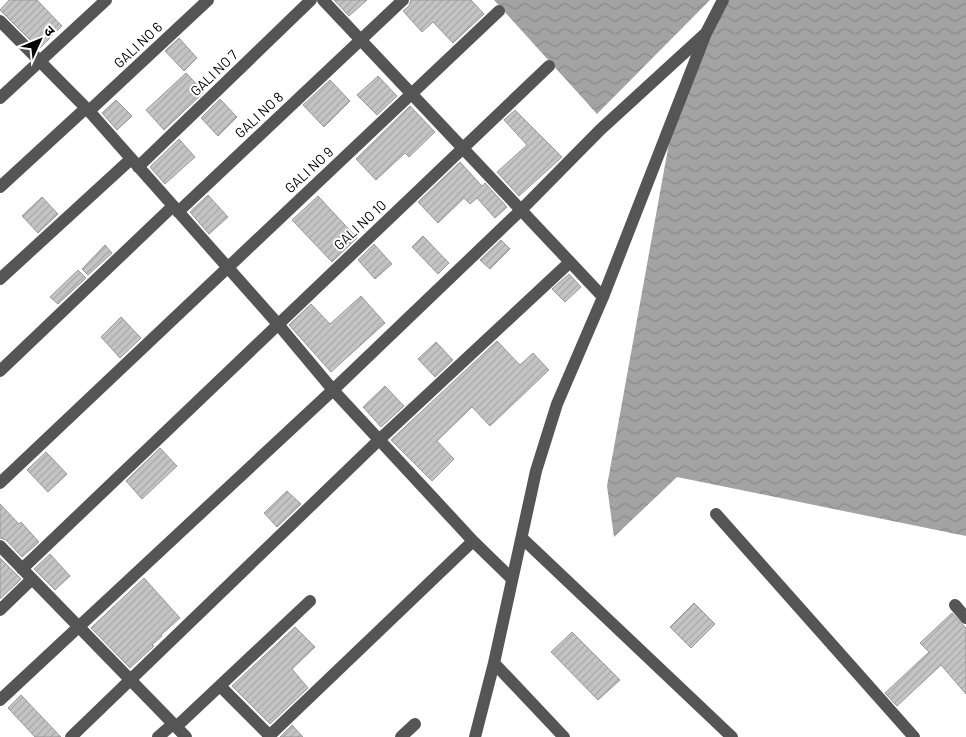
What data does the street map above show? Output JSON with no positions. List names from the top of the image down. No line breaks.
{"streets":{"street":["GALI NO 6","GALI NO 7","GALI NO 8","GALI NO 9","GALI NO 10"]},"north":"top right"}
